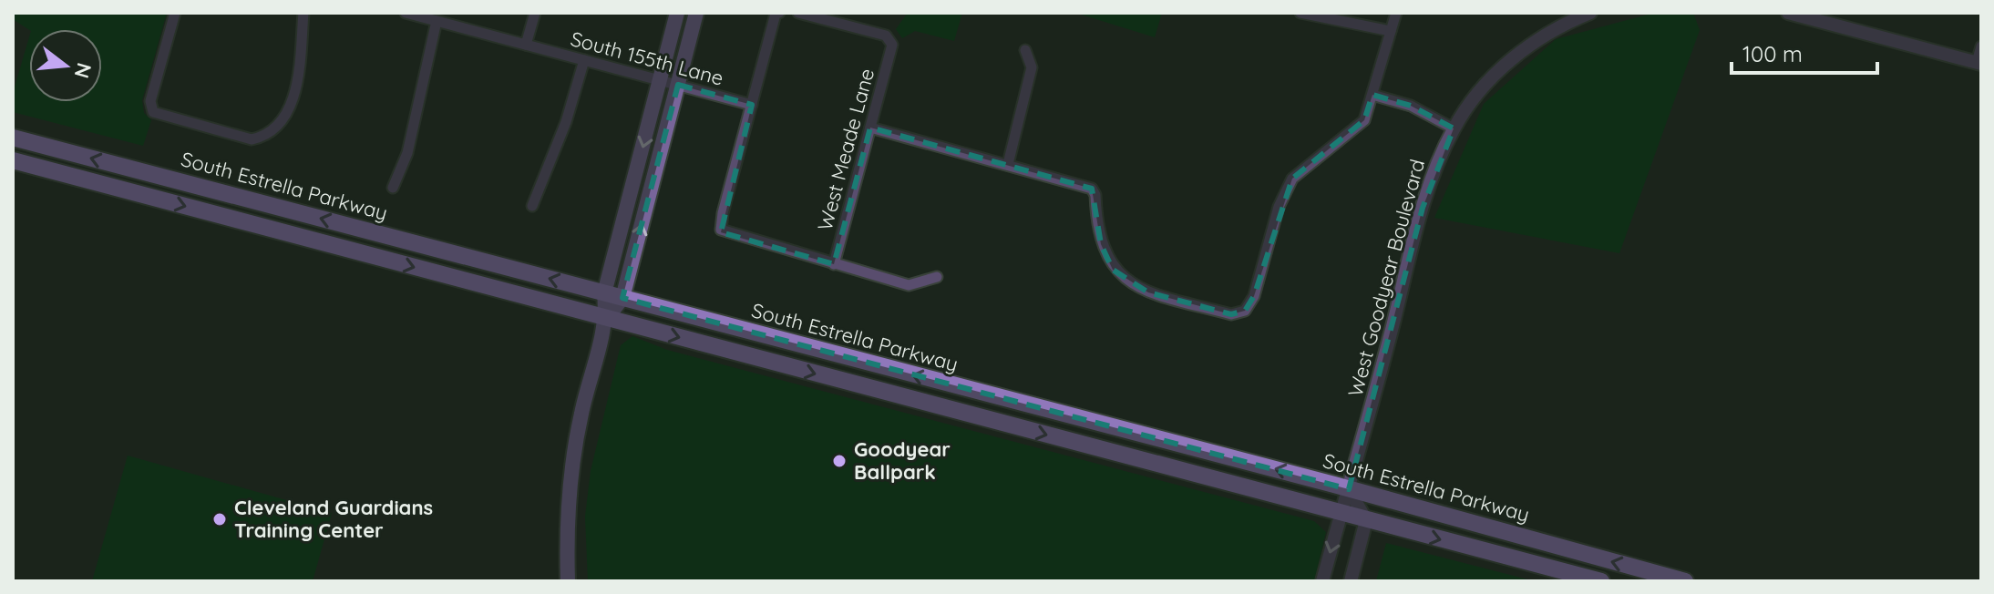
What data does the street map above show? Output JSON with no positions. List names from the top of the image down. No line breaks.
{"streets":{"main road":["South Estrella Parkway"],"street":["South 155th Lane","West Meade Lane","West Goodyear Boulevard"]},"crossings":[["South Estrella Parkway","West Goodyear Boulevard"]],"places":["Goodyear Ballpark","Cleveland Guardians Training Center"],"scale_bar":"100 m","north":"right"}
